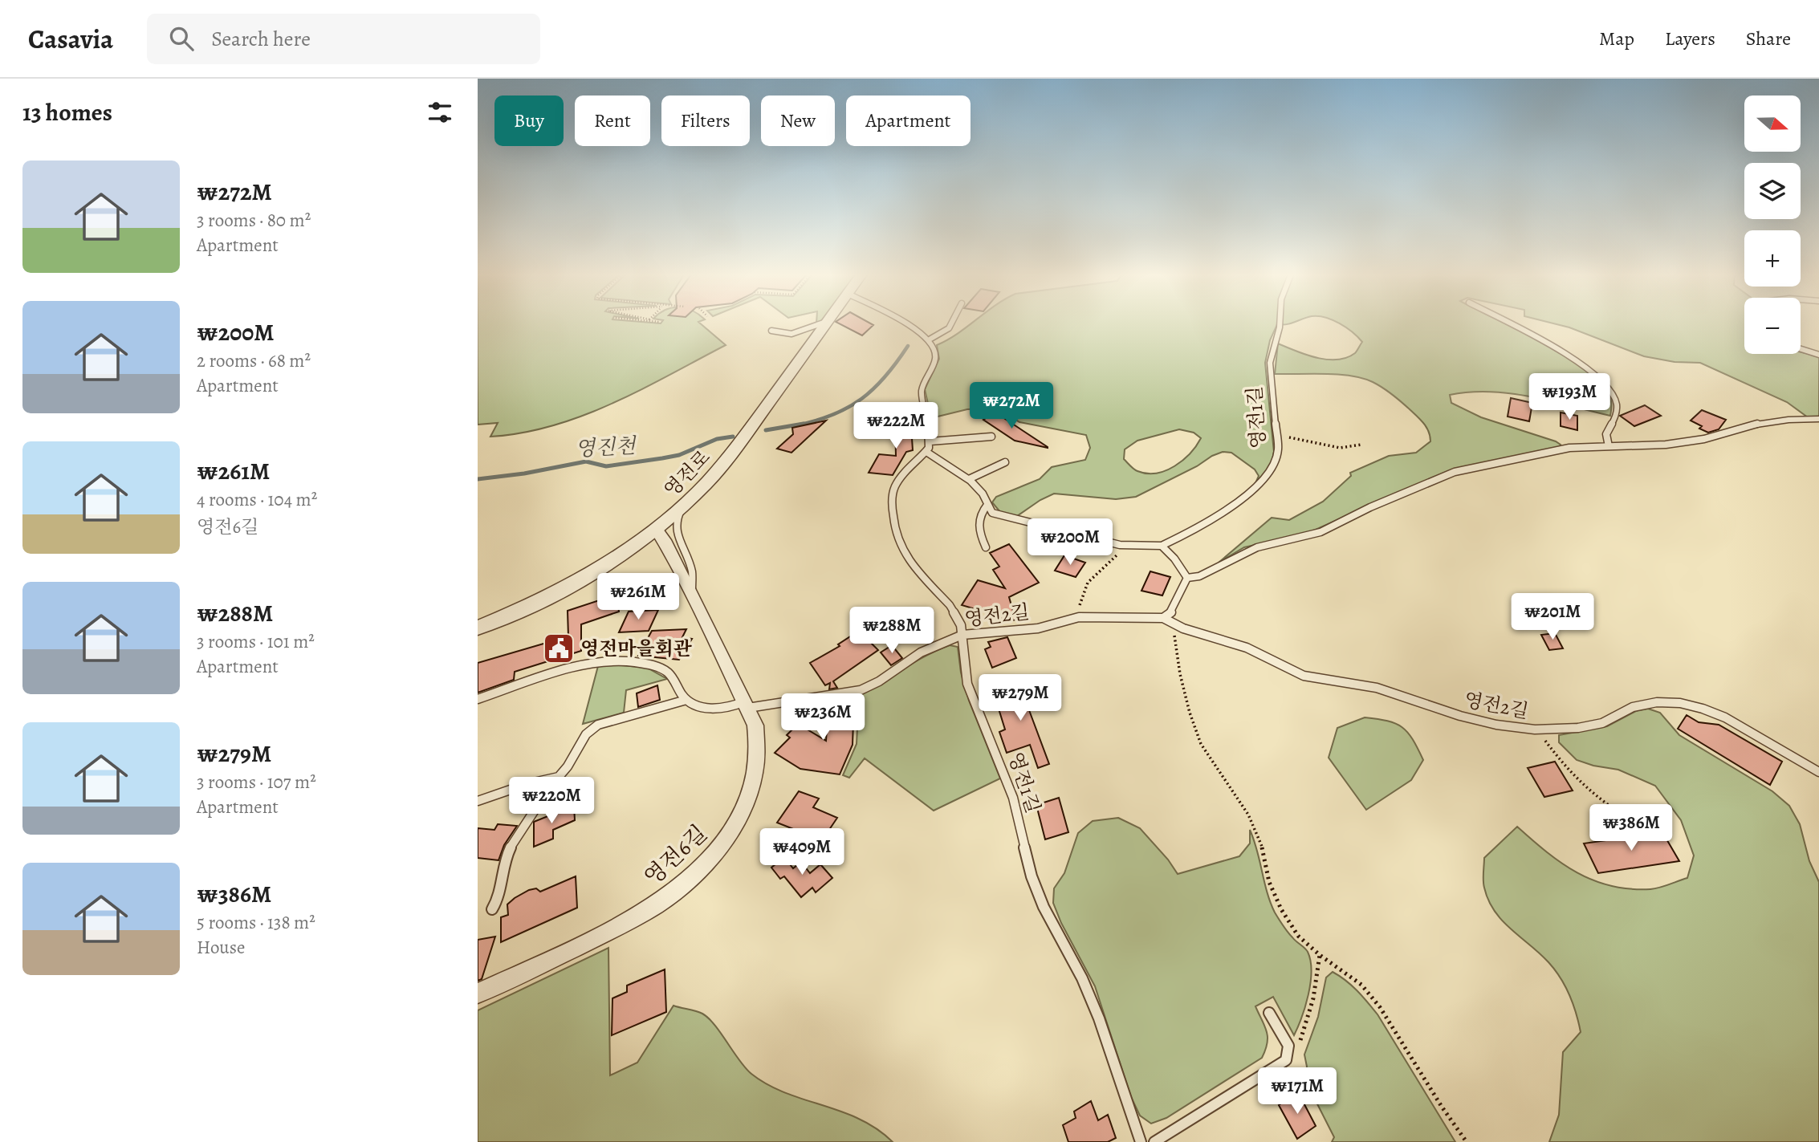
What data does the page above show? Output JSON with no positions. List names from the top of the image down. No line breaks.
{"streets":{"street":["영전로","영전6길"],"lane":["영전1길","영전2길"]},"crossings":[["영전1길","영전2길"],["영전로","영전6길"],["영전2길","영전6길"]],"water":["영진천"],"places":{"public building":["영전마을회관"]},"north":"right","page":{"header":"Casavia","search":"Search here","nav":["Map","Layers","Share"],"heading":"13 homes","map_buttons":["+","−"],"chip":["Buy","Rent","Filters","New","Apartment"],"list":[{"name":"₩272M","note":"3 rooms · 80 m² · Apartment"},{"name":"₩200M","note":"2 rooms · 68 m² · Apartment"},{"name":"₩261M","note":"4 rooms · 104 m² · 영전6길"},{"name":"₩288M","note":"3 rooms · 101 m² · Apartment"},{"name":"₩279M","note":"3 rooms · 107 m² · Apartment"},{"name":"₩386M","note":"5 rooms · 138 m² · House"}],"price":["₩193M","₩272M","₩222M","₩200M","₩261M","₩201M","₩288M","₩279M","₩236M","₩220M","₩386M","₩409M","₩171M"]}}
